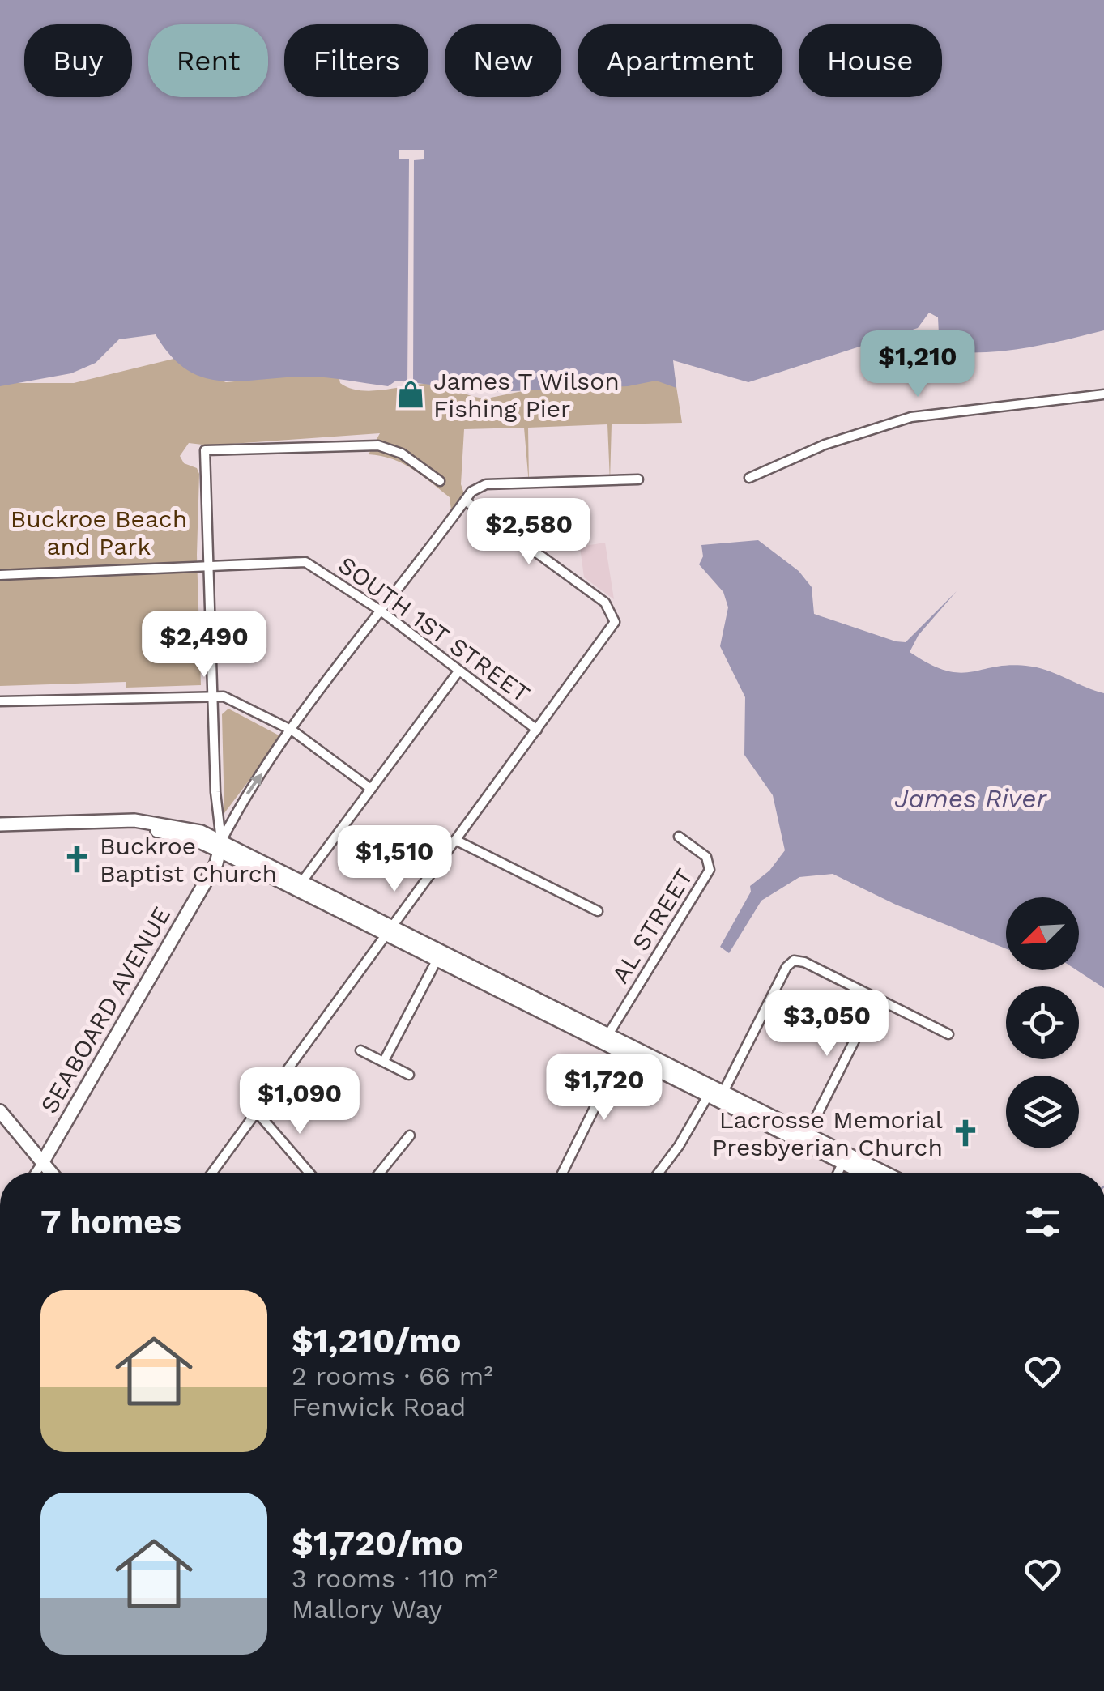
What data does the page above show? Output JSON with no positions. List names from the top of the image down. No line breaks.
{"streets":{"main road":["SEABOARD AVENUE"],"street":["SOUTH 1ST STREET","AL STREET"]},"crossings":[["SOUTH 1ST STREET","SEABOARD AVENUE"]],"water":["James River"],"parks":["Buckroe Beach and Park"],"places":{"shop":["James T Wilson Fishing Pier"],"church":["Buckroe Baptist Church","Lacrosse Memorial Presbyerian Church"]},"north":"bottom left","page":{"chip":["Buy","Rent","Filters","New","Apartment","House"],"price":["$1,210","$2,580","$2,490","$1,510","$3,050","$1,720","$1,090"],"heading":"7 homes","list":[{"name":"$1,210/mo","note":"2 rooms · 66 m² · Fenwick Road"},{"name":"$1,720/mo","note":"3 rooms · 110 m² · Mallory Way"}]}}
